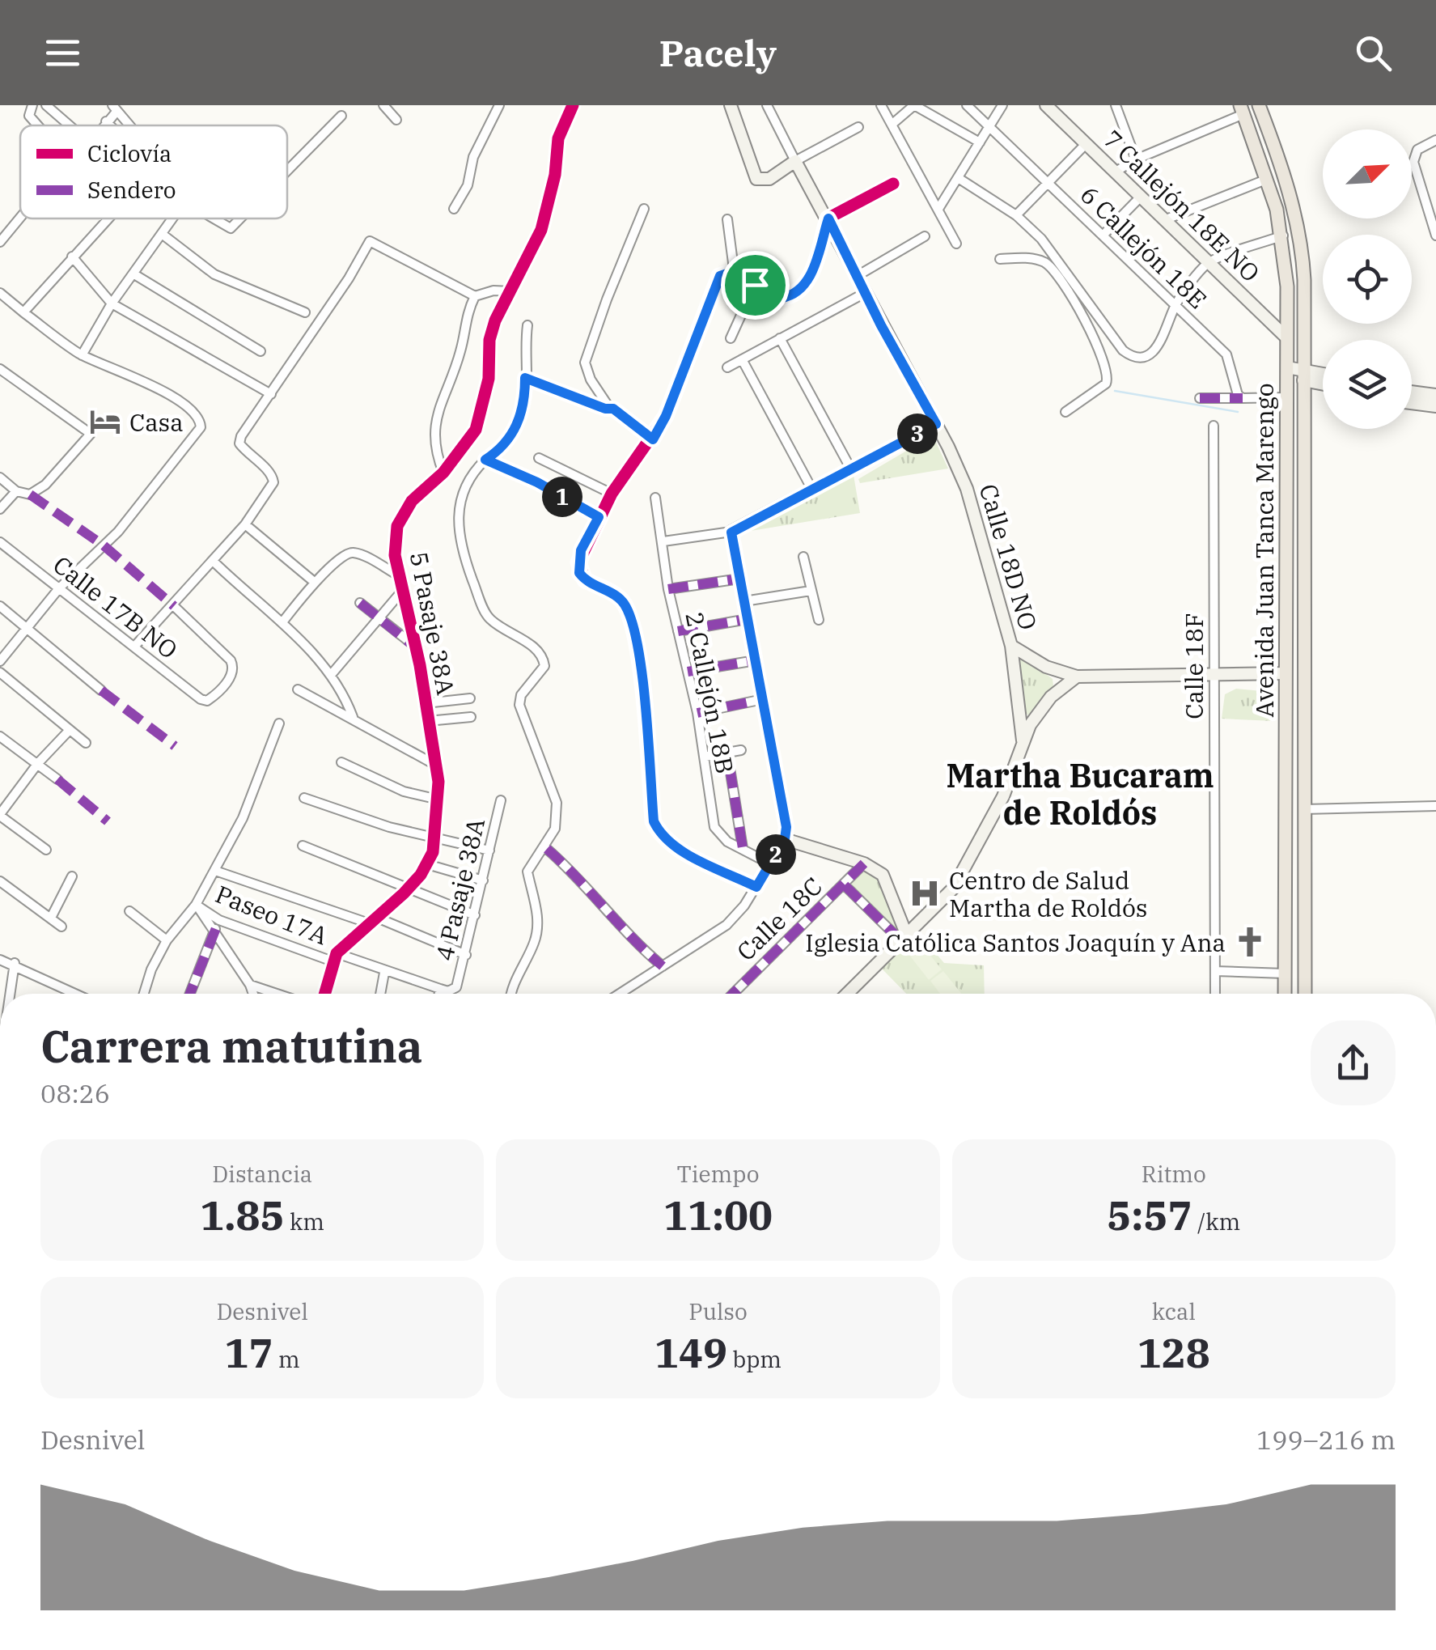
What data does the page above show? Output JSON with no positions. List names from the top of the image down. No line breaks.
{"streets":{"main road":["Avenida Juan Tanca Marengo"],"street":["7 Callejón 18E NO","6 Callejón 18E","Calle 18D NO","Calle 17B NO","5 Pasaje 38A","Calle 18F","2 Callejón 18B","4 Pasaje 38A","Paseo 17A","Calle 18C"]},"crossings":[["7 Callejón 18E NO","Avenida Juan Tanca Marengo"],["5 Pasaje 38A","Paseo 17A"],["2 Callejón 18B","Calle 18C"],["4 Pasaje 38A","Paseo 17A"]],"districts":["Martha Bucaram de Roldós"],"places":{"hotel":["Casa"],"hospital":["Centro de Salud Martha de Roldós"],"church":["Iglesia Católica Santos Joaquín y Ana"]},"legend":["Ciclovía","Sendero"],"north":"top right","page":{"header":"Pacely","pins":["3","1","2"],"heading":["Carrera matutina","08:26"],"stats":[["Distancia","1.85 km"],["Tiempo","11:00"],["Ritmo","5:57 /km"],["Desnivel","17 m"],["Pulso","149 bpm"],["kcal","128"]],"chart":["Desnivel","199–216 m"]}}
